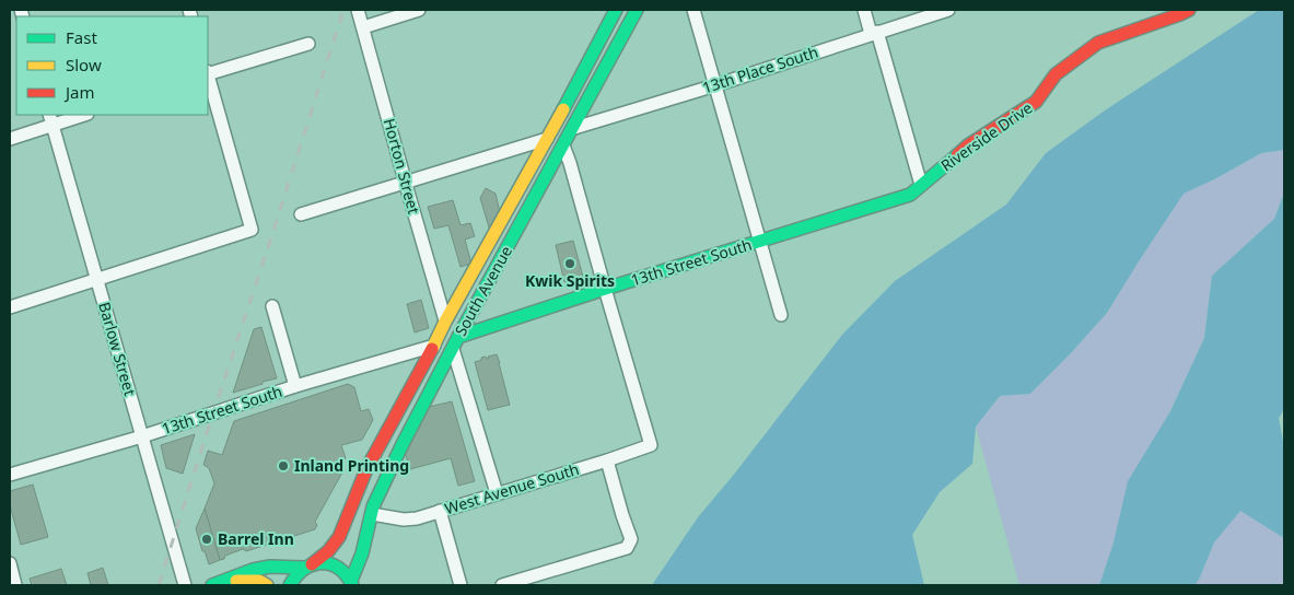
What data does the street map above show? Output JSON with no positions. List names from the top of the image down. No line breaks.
{"streets":{"main road":["Riverside Drive","13th Street South","South Avenue"],"street":["13th Place South","Horton Street","Barlow Street","West Avenue South"]},"crossings":[["13th Place South","South Avenue"],["Riverside Drive","13th Street South"],["Horton Street","South Avenue"],["13th Street South","South Avenue"],["13th Street South","Barlow Street"],["13th Street South","West Avenue South"],["South Avenue","West Avenue South"]],"places":["Kwik Spirits","Inland Printing","Barrel Inn"],"legend":["Fast","Slow","Jam"]}
